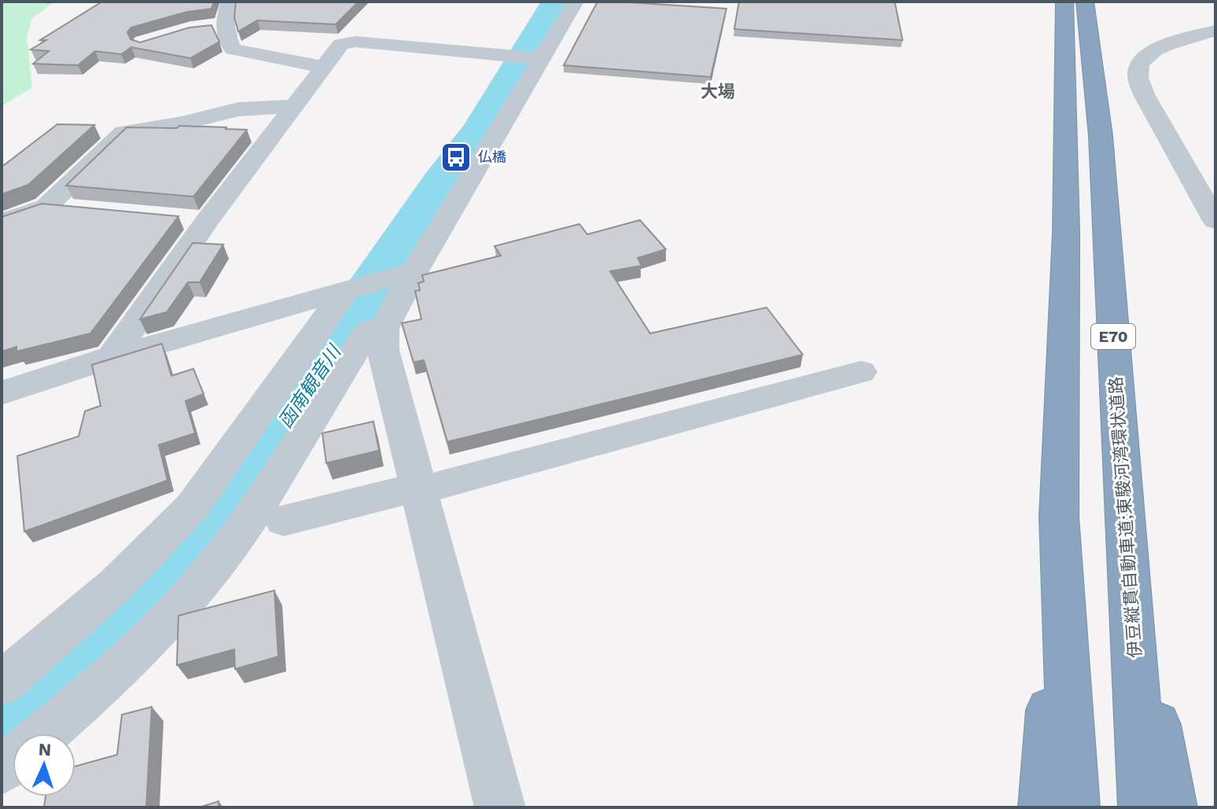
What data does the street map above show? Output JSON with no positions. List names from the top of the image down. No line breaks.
{"streets":{"highway":["E70","伊豆縦貫自動車道;東駿河湾環状道路"]},"districts":["大場"],"water":["函南観音川"],"places":{"bus stop":["仏橋"]},"north":"top"}
